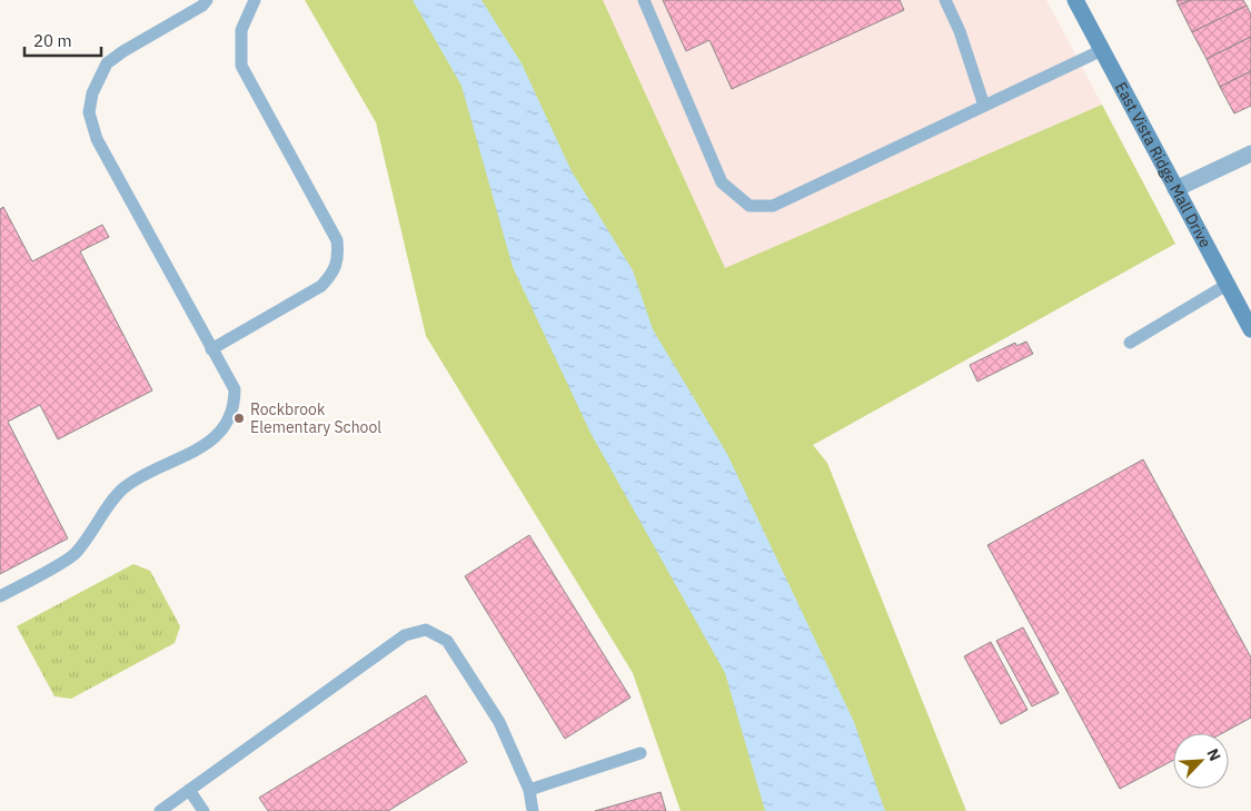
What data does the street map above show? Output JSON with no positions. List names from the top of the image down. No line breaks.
{"streets":{"main road":["East Vista Ridge Mall Drive"]},"places":["Rockbrook Elementary School"],"scale_bar":"20 m","north":"top right"}
